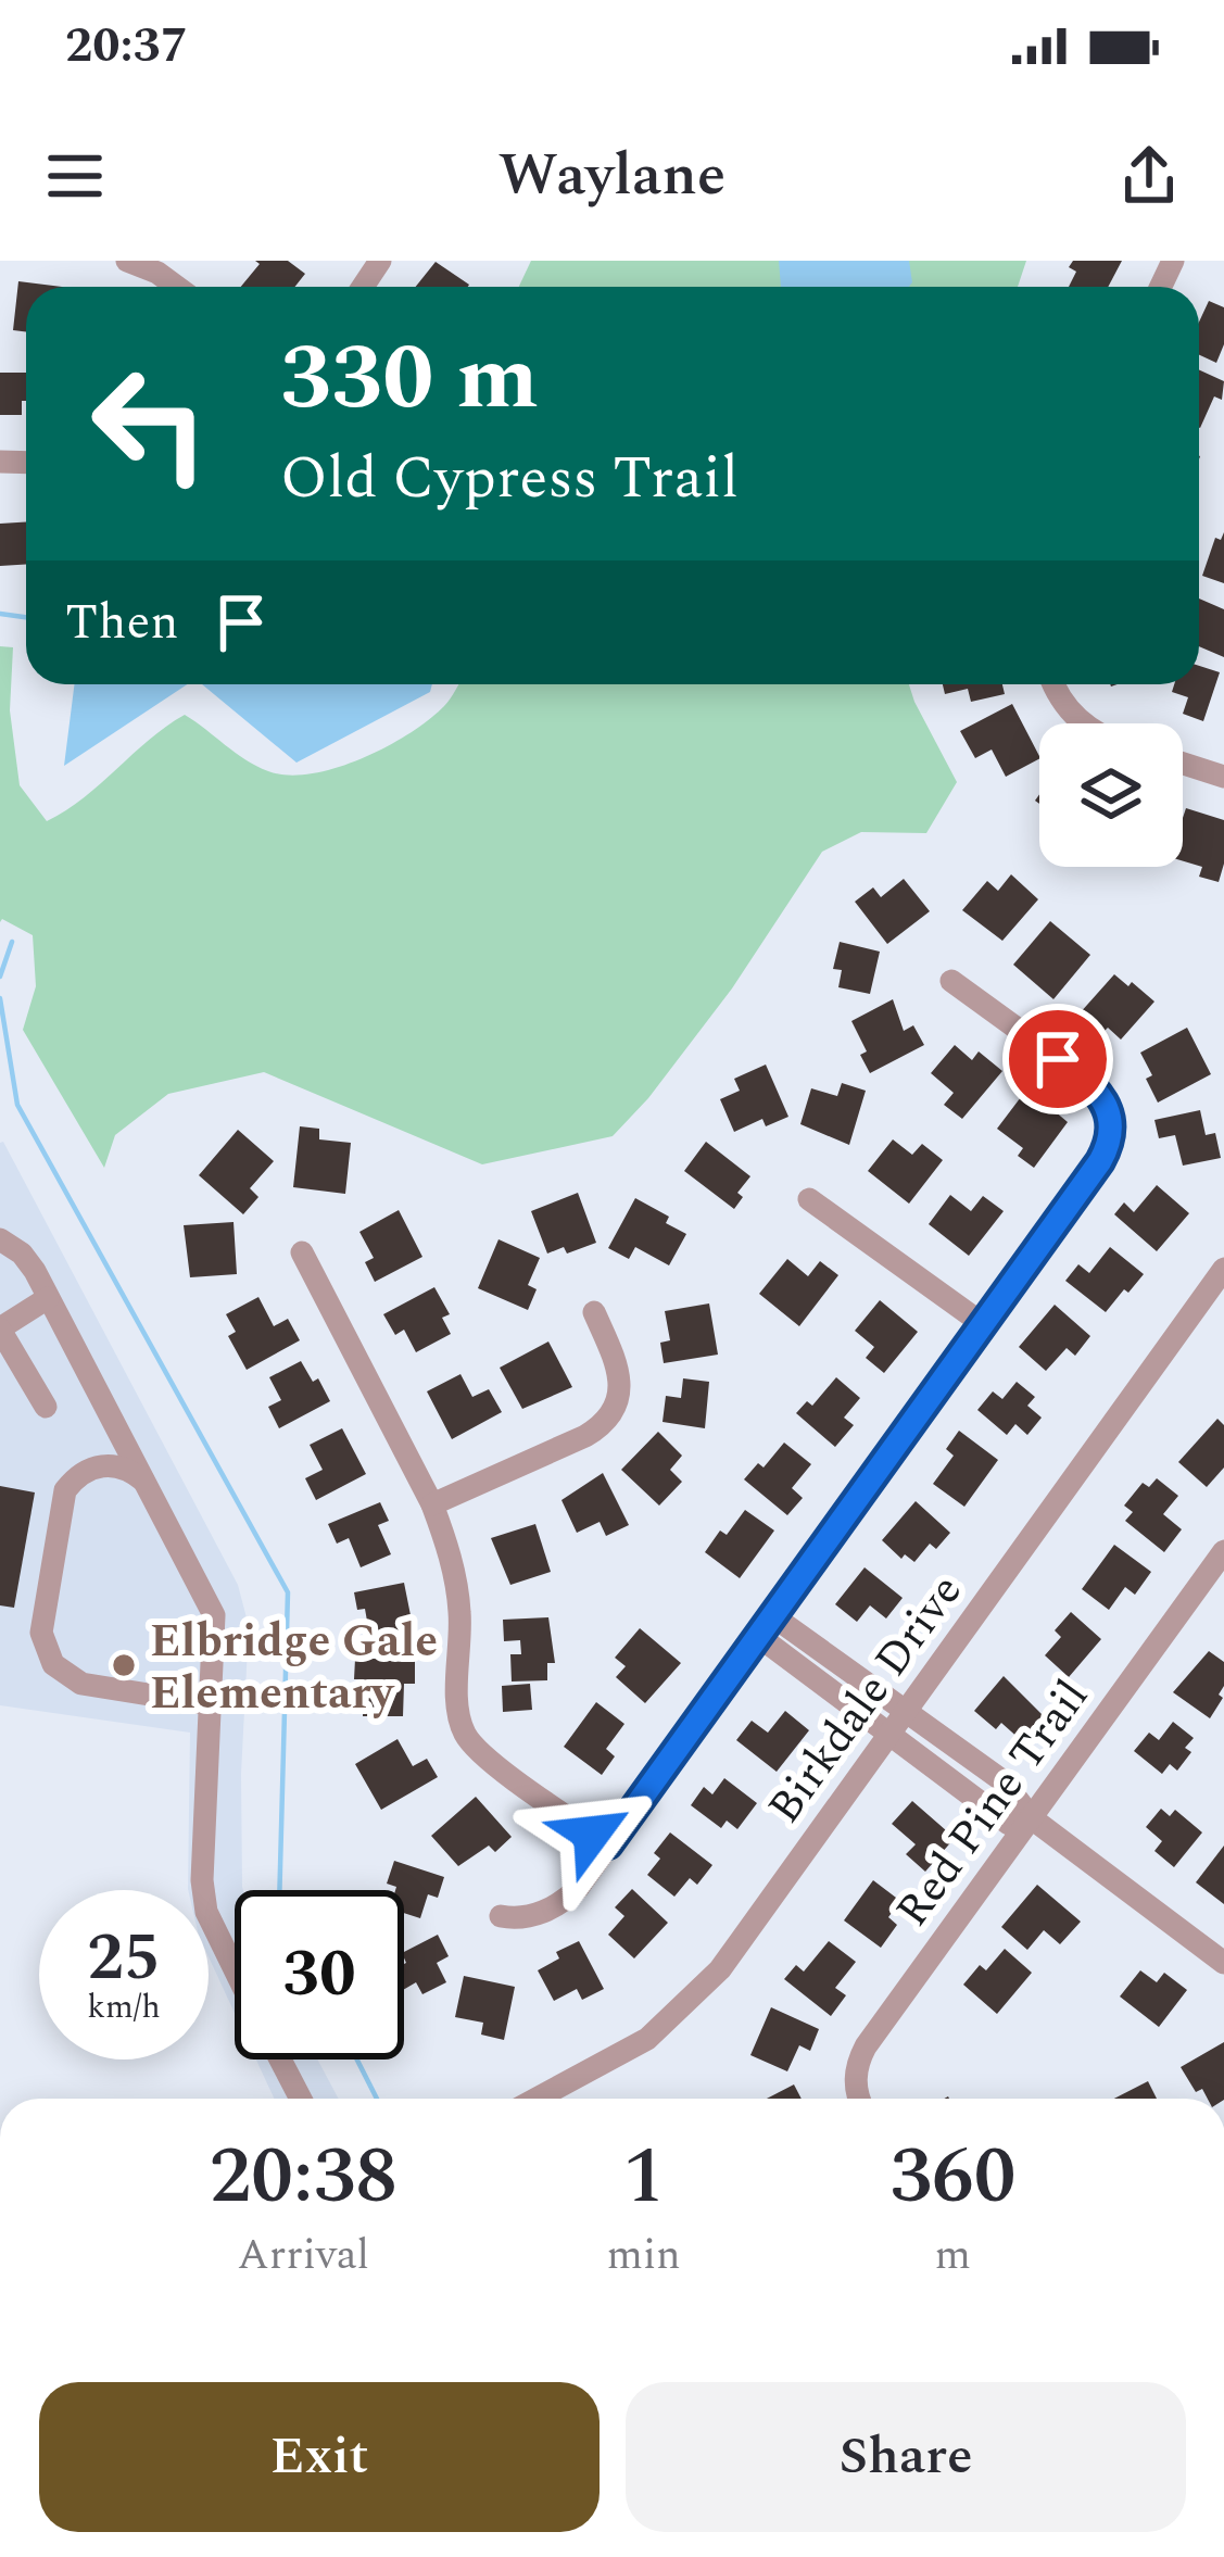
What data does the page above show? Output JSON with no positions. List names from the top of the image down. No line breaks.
{"streets":{"street":["Birkdale Drive","Red Pine Trail"]},"places":["Elbridge Gale Elementary"],"page":{"status":"20:37","header":"Waylane","turn":["330 m","Old Cypress Trail"],"then":"Then","speed":"25 km/h","limit":"30","eta":["20:38","Arrival","1","min","360","m"],"buttons":["Exit","Share"]}}
